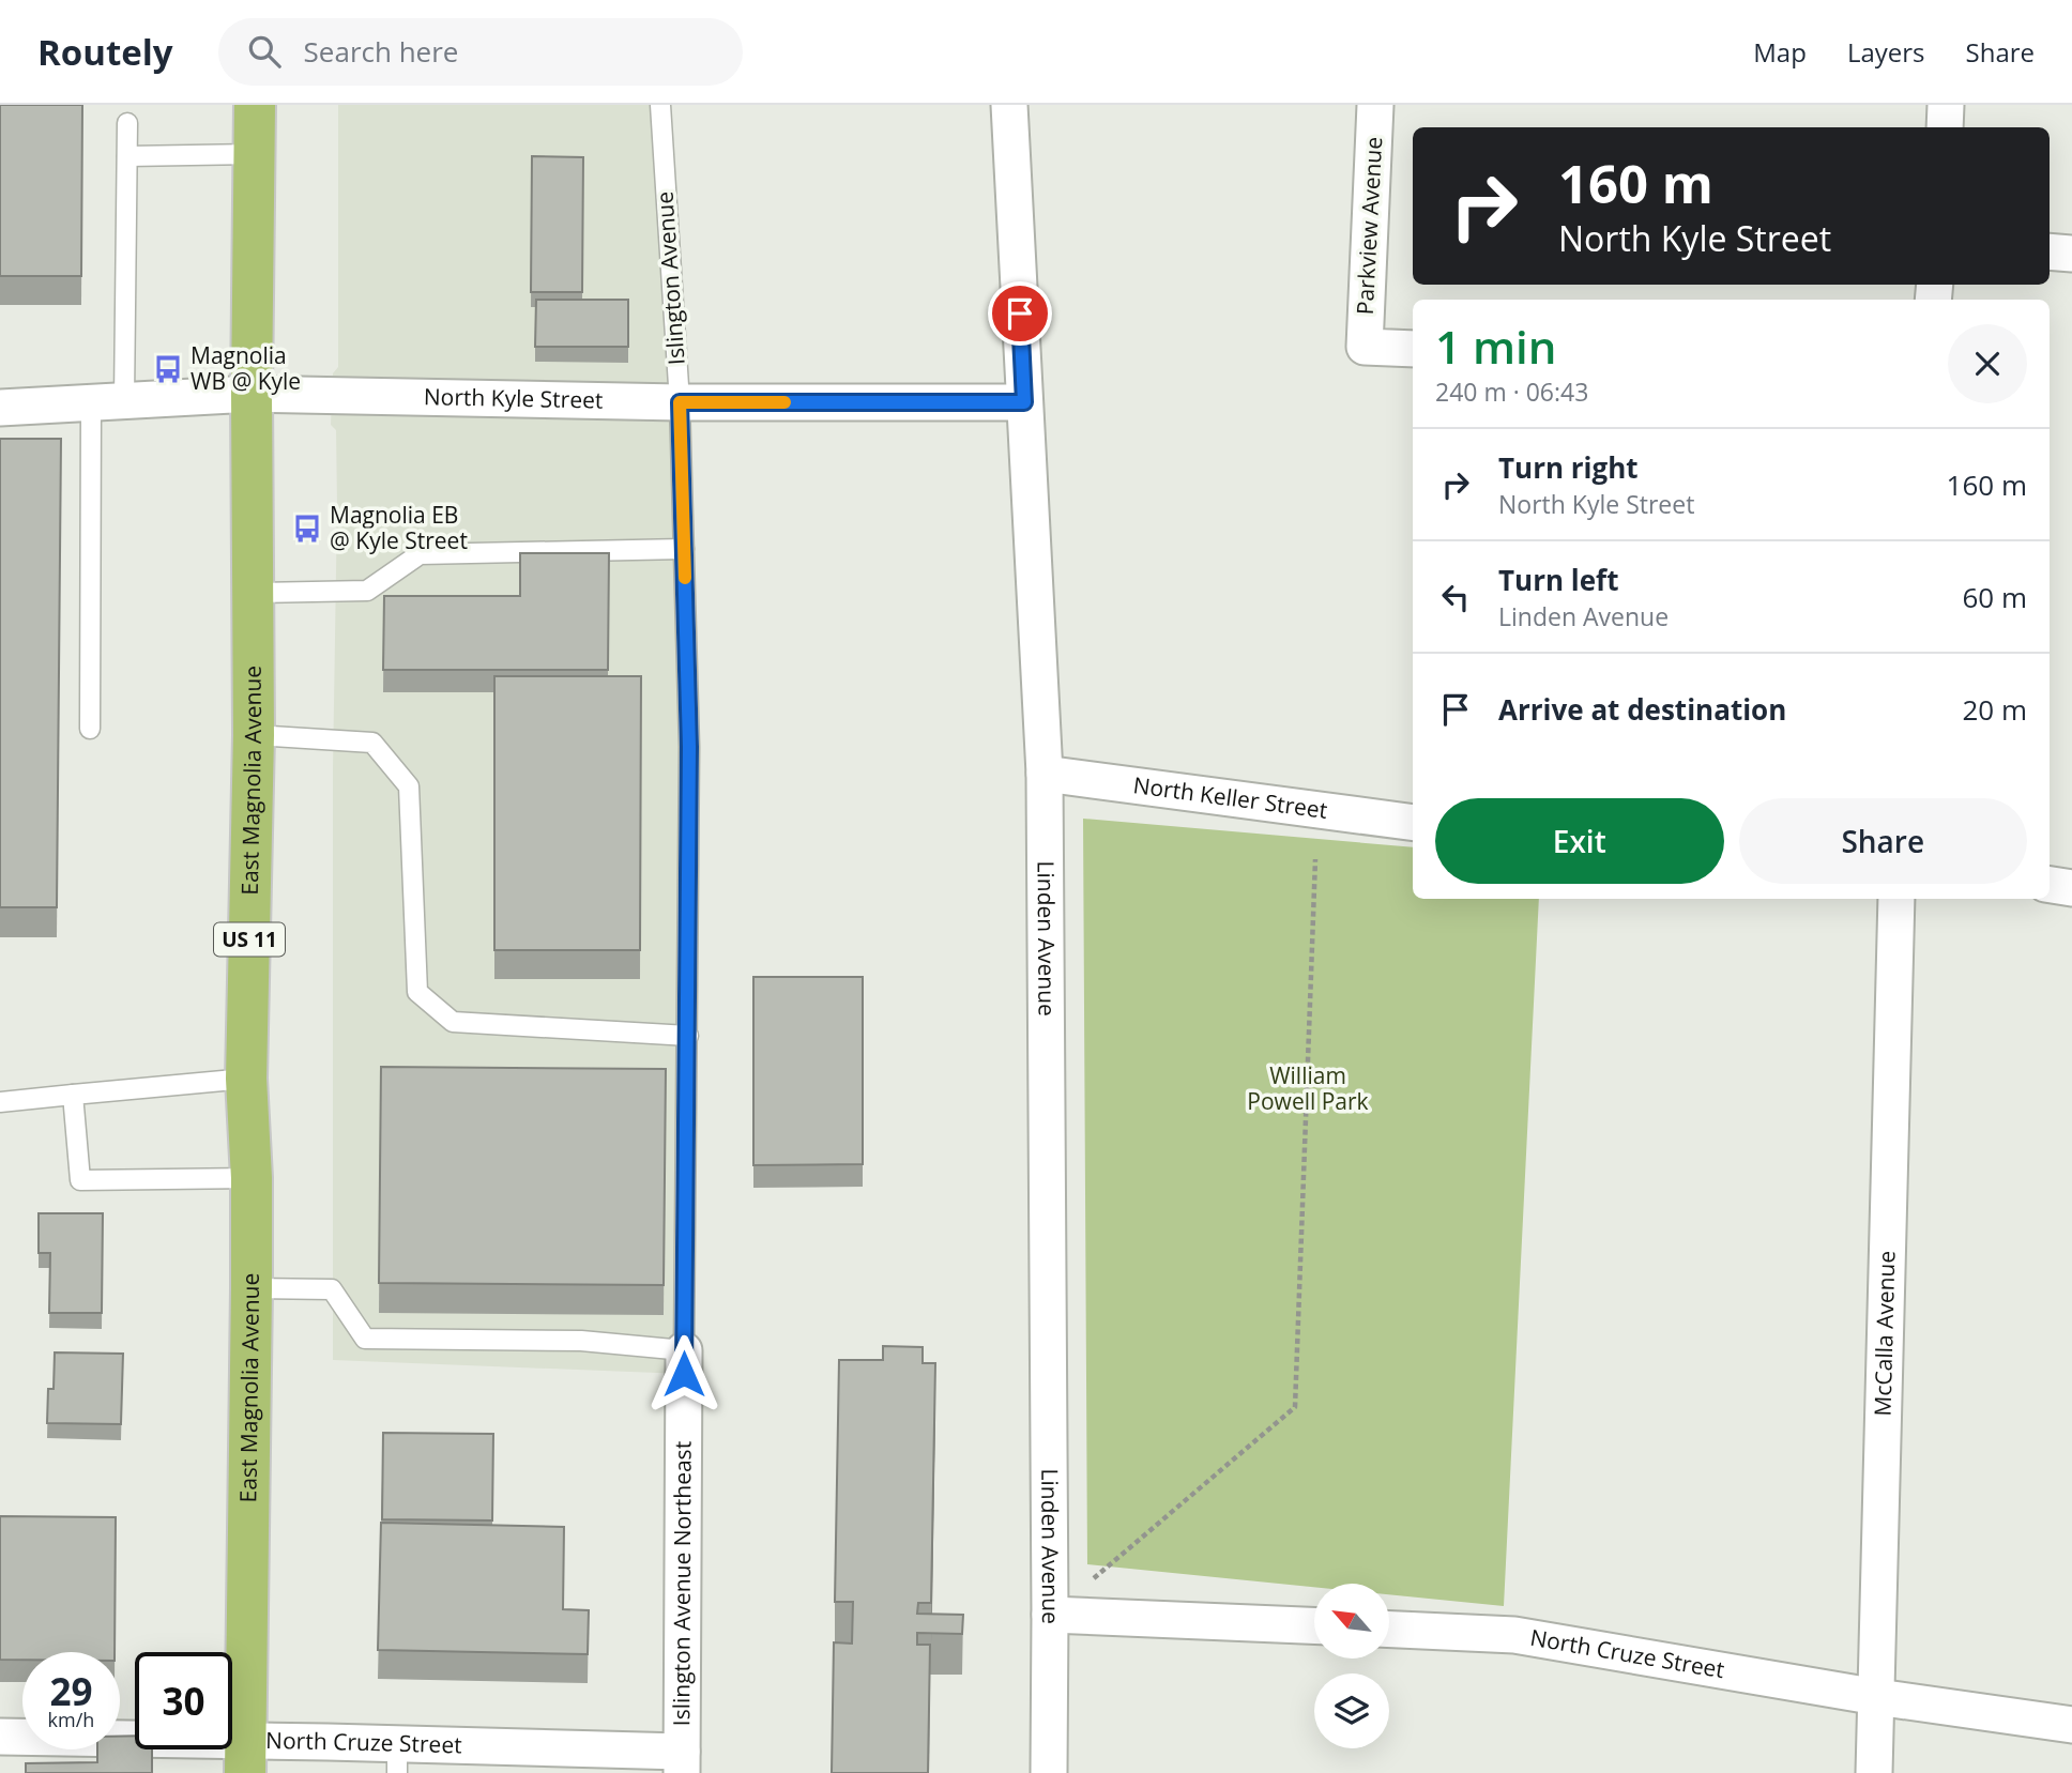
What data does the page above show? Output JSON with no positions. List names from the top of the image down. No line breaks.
{"streets":{"main road":["East Magnolia Avenue","US 11"],"street":["Parkview Avenue","North Kyle Street","North Keller Street","Linden Avenue","McCalla Avenue","Islington Avenue Northeast","North Cruze Street"],"lane":["Islington Avenue"]},"crossings":[["Islington Avenue","North Kyle Street"],["Islington Avenue","Islington Avenue Northeast"],["North Kyle Street","East Magnolia Avenue"],["North Kyle Street","Linden Avenue"],["East Magnolia Avenue","North Cruze Street"],["North Keller Street","Linden Avenue"],["McCalla Avenue","North Cruze Street"],["Islington Avenue Northeast","North Cruze Street"]],"parks":["William Powell Park"],"places":{"bus stop":["Magnolia WB @ Kyle","Magnolia EB @ Kyle Street"]},"north":"top left","page":{"header":"Routely","search":"Search here","nav":["Map","Layers","Share"],"turn":["160 m","North Kyle Street"],"heading":["1 min","240 m · 06:43"],"list":[{"name":"Turn right","note":"North Kyle Street","value":"160 m"},{"name":"Turn left","note":"Linden Avenue","value":"60 m"},{"name":"Arrive at destination","value":"20 m"}],"buttons":["Exit","Share"],"speed":"29 km/h","limit":"30"}}
